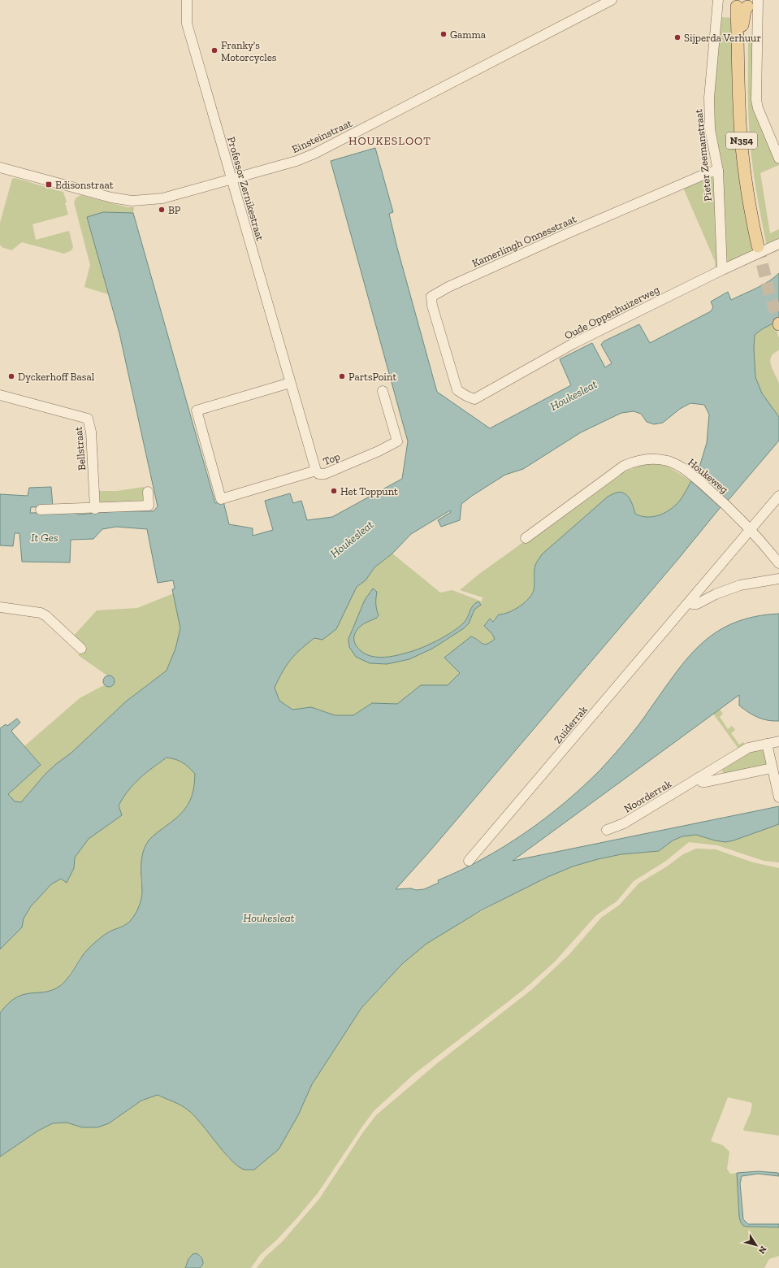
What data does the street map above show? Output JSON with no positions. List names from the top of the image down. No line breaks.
{"streets":{"main road":["N354"],"street":["Einsteinstraat","Pieter Zeemanstraat","Professor Zernikestraat","Kamerlingh Onnesstraat","Oude Oppenhuizerweg","Bellstraat","Top","Houkeweg","Zuiderrak","Noorderrak"]},"crossings":[["Einsteinstraat","Professor Zernikestraat"],["Pieter Zeemanstraat","Kamerlingh Onnesstraat"],["Pieter Zeemanstraat","Oude Oppenhuizerweg"],["Professor Zernikestraat","Top"],["Kamerlingh Onnesstraat","Oude Oppenhuizerweg"],["Houkeweg","Zuiderrak"]],"districts":["HOUKESLOOT"],"water":["Houkesleat","It Ges"],"places":{"other":["Gamma","Sijperda Verhuur","Franky's Motorcycles","BP","Dyckerhoff Basal","PartsPoint","Het Toppunt"],"transit":["Edisonstraat"]},"north":"bottom right"}
